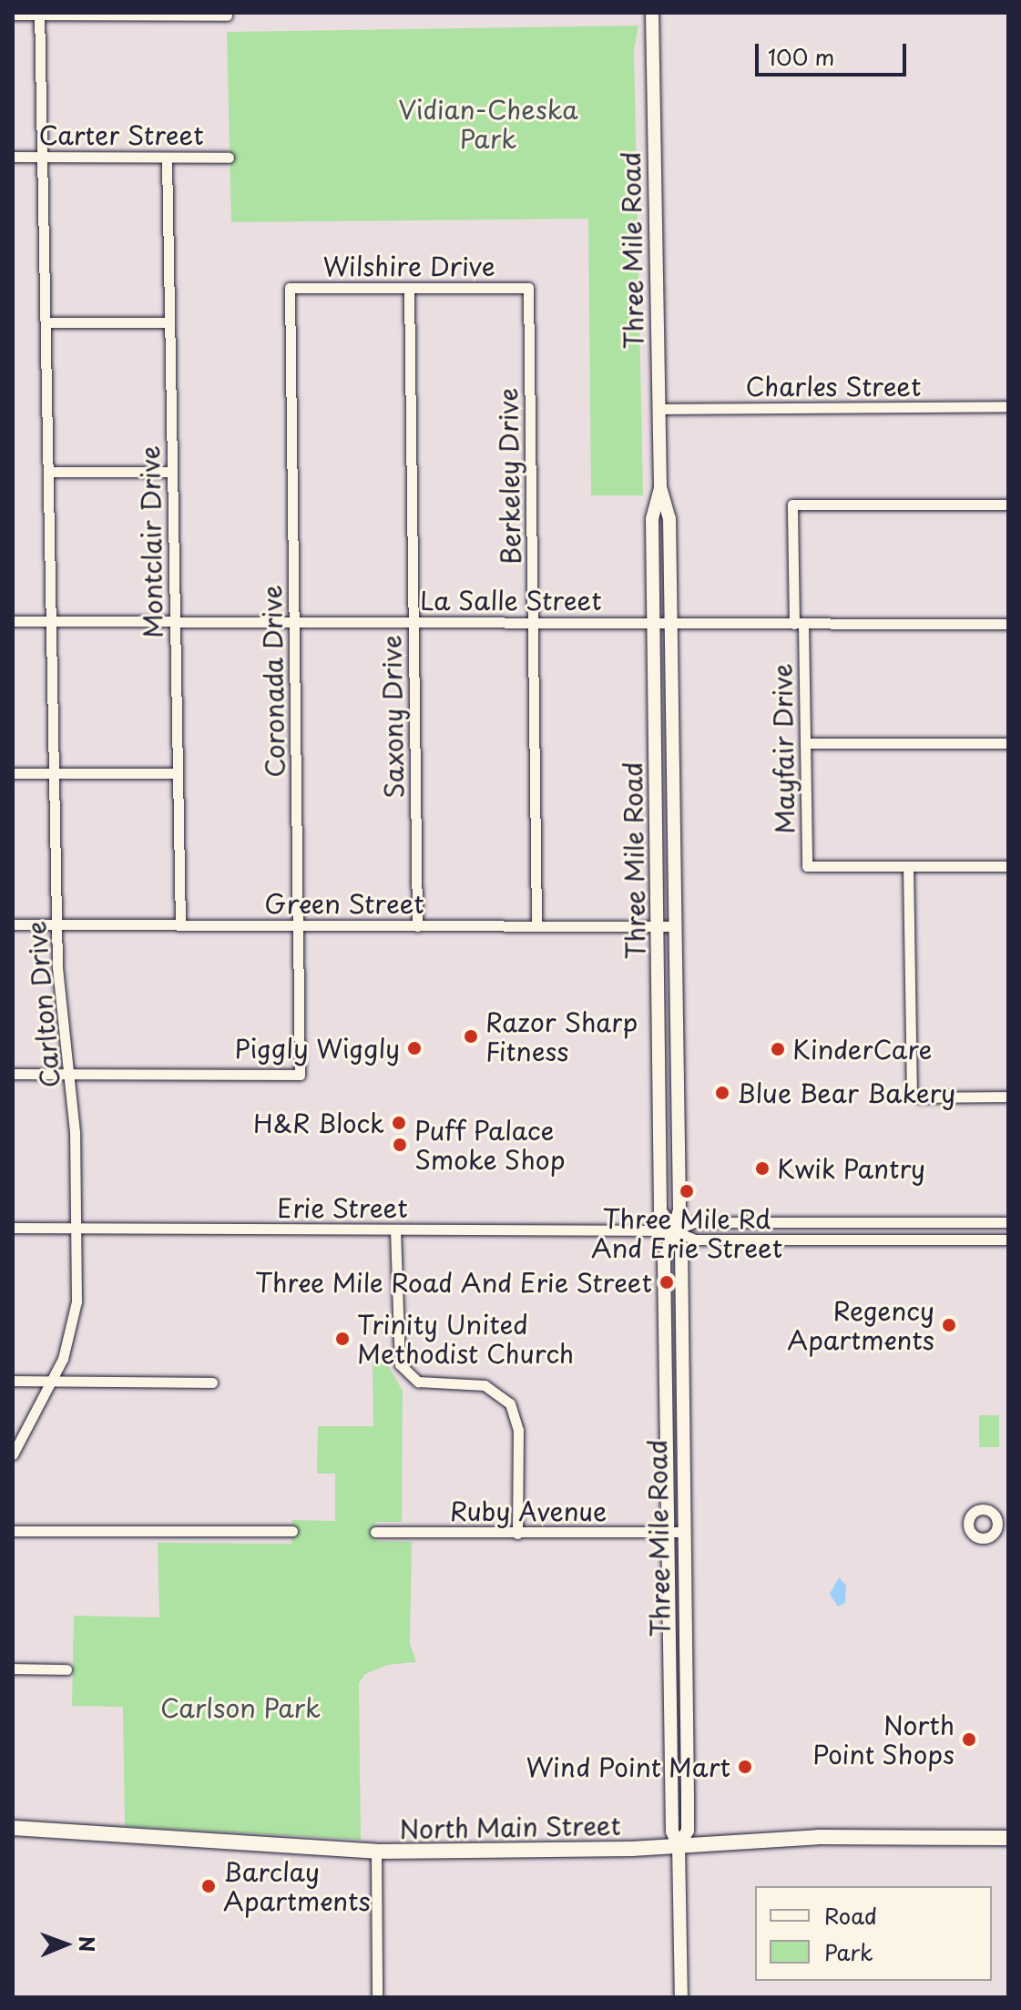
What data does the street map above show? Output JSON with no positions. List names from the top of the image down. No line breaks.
{"streets":{"main road":["North Main Street"],"street":["Carter Street","Three Mile Road","Wilshire Drive","Charles Street","Berkeley Drive","Montclair Drive","La Salle Street","Coronada Drive","Saxony Drive","Mayfair Drive","Green Street","Carlton Drive","Erie Street","Ruby Avenue"]},"crossings":[["Carter Street","Montclair Drive"],["Carter Street","Carlton Drive"],["Three Mile Road","Charles Street"],["Three Mile Road","La Salle Street"],["Three Mile Road","Green Street"],["Three Mile Road","Erie Street"],["Three Mile Road","Ruby Avenue"],["Three Mile Road","North Main Street"],["Wilshire Drive","Berkeley Drive"],["Wilshire Drive","Coronada Drive"],["Wilshire Drive","Saxony Drive"],["Berkeley Drive","La Salle Street"],["Berkeley Drive","Green Street"],["Montclair Drive","La Salle Street"],["Montclair Drive","Green Street"],["La Salle Street","Coronada Drive"],["La Salle Street","Saxony Drive"],["La Salle Street","Mayfair Drive"],["La Salle Street","Carlton Drive"],["Coronada Drive","Green Street"],["Coronada Drive","Carlton Drive"],["Saxony Drive","Green Street"],["Green Street","Carlton Drive"],["Carlton Drive","Erie Street"]],"parks":["Vidian-Cheska Park","Carlson Park"],"places":["Razor Sharp Fitness","Piggly Wiggly","KinderCare","Blue Bear Bakery","H&R Block","Puff Palace Smoke Shop","Kwik Pantry","Three Mile Rd And Erie Street","Three Mile Road And Erie Street","Regency Apartments","Trinity United Methodist Church","North Point Shops","Wind Point Mart","Barclay Apartments"],"legend":["Road","Park"],"scale_bar":"100 m","north":"right"}
